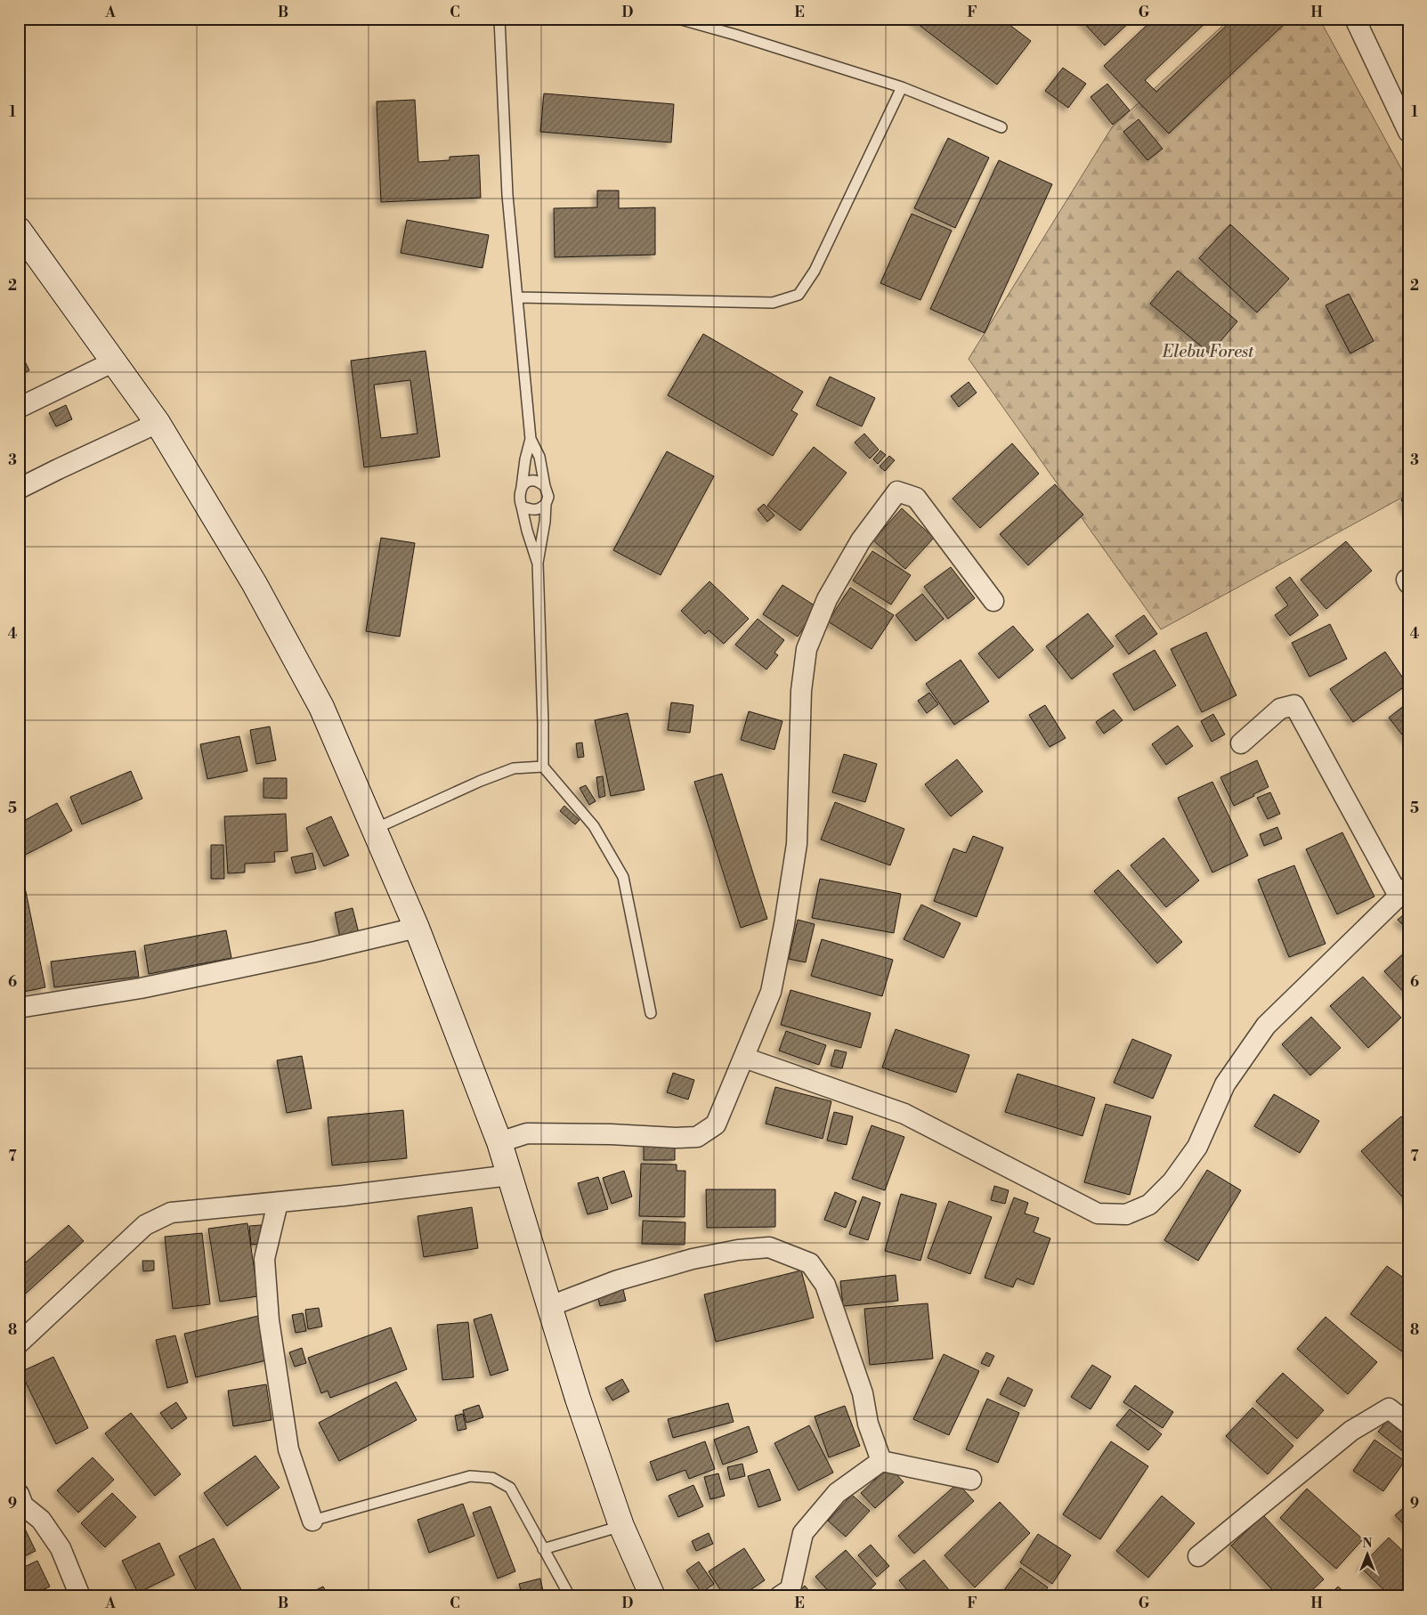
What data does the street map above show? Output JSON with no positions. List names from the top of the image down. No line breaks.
{"parks":["Elebu Forest"],"north":"top","grid":{"columns":["A","B","C","D","E","F","G","H"],"rows":["1","2","3","4","5","6","7","8","9"]}}
